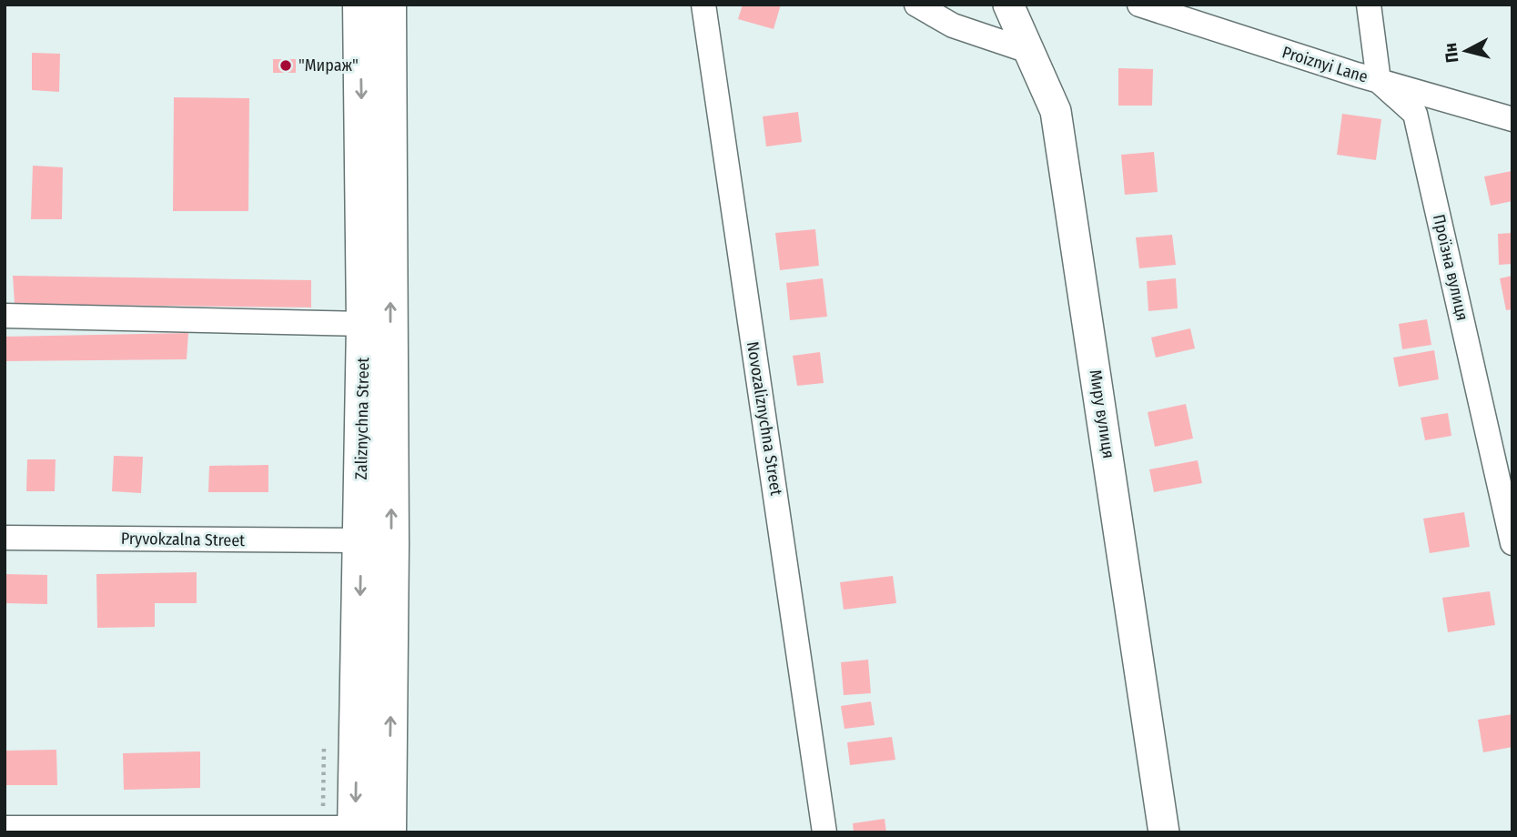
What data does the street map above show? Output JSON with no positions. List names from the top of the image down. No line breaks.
{"streets":{"main road":["Zaliznychna Street"],"street":["Proiznyi Lane","Проїзна вулиця","Миру вулиця","Novozaliznychna Street","Pryvokzalna Street"]},"crossings":[["Proiznyi Lane","Проїзна вулиця"],["Zaliznychna Street","Pryvokzalna Street"]],"places":["\"Мираж\""],"north":"left"}
